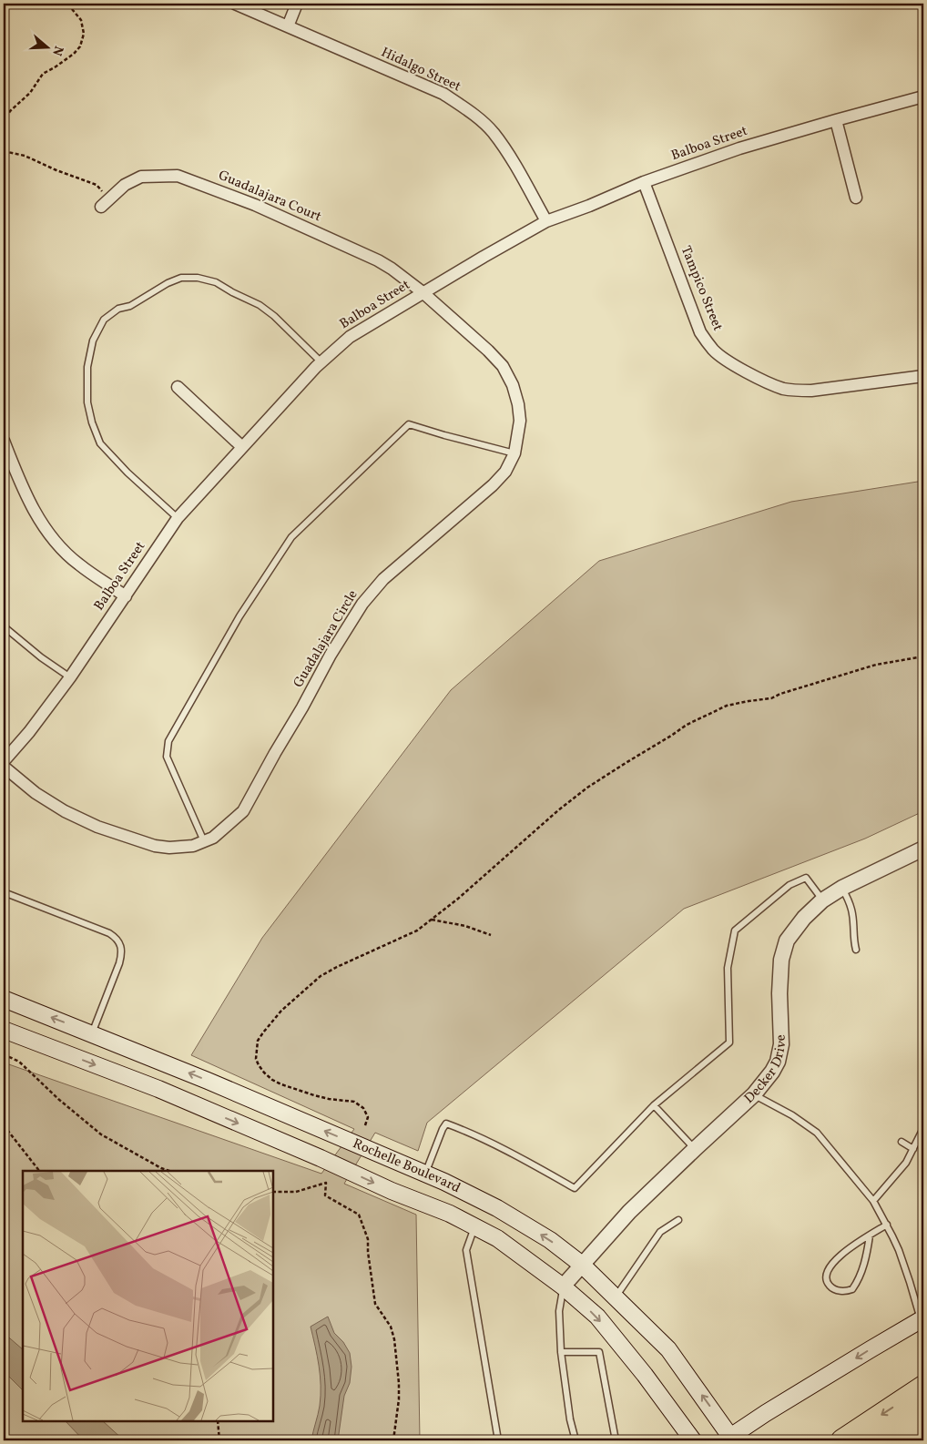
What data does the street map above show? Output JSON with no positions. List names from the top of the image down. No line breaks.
{"streets":{"main road":["Rochelle Boulevard"],"street":["Hidalgo Street","Balboa Street","Guadalajara Court","Tampico Street","Guadalajara Circle","Decker Drive"]},"crossings":[["Hidalgo Street","Balboa Street"],["Balboa Street","Guadalajara Court"],["Balboa Street","Tampico Street"],["Balboa Street","Guadalajara Circle"],["Guadalajara Court","Guadalajara Circle"],["Decker Drive","Rochelle Boulevard"]],"north":"right"}
